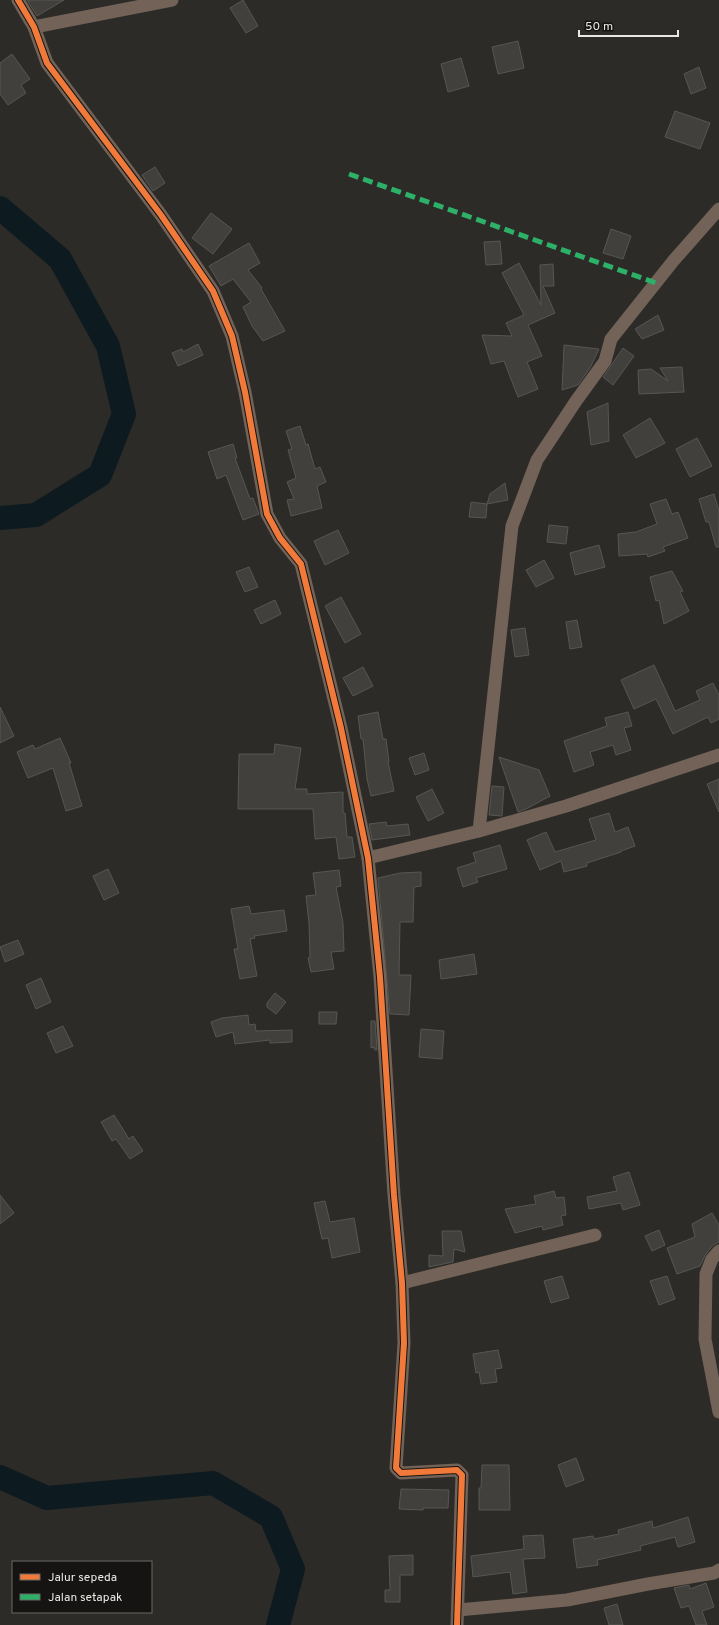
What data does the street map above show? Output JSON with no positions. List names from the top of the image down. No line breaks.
{"legend":["Jalur sepeda","Jalan setapak"],"scale_bar":"50 m"}
